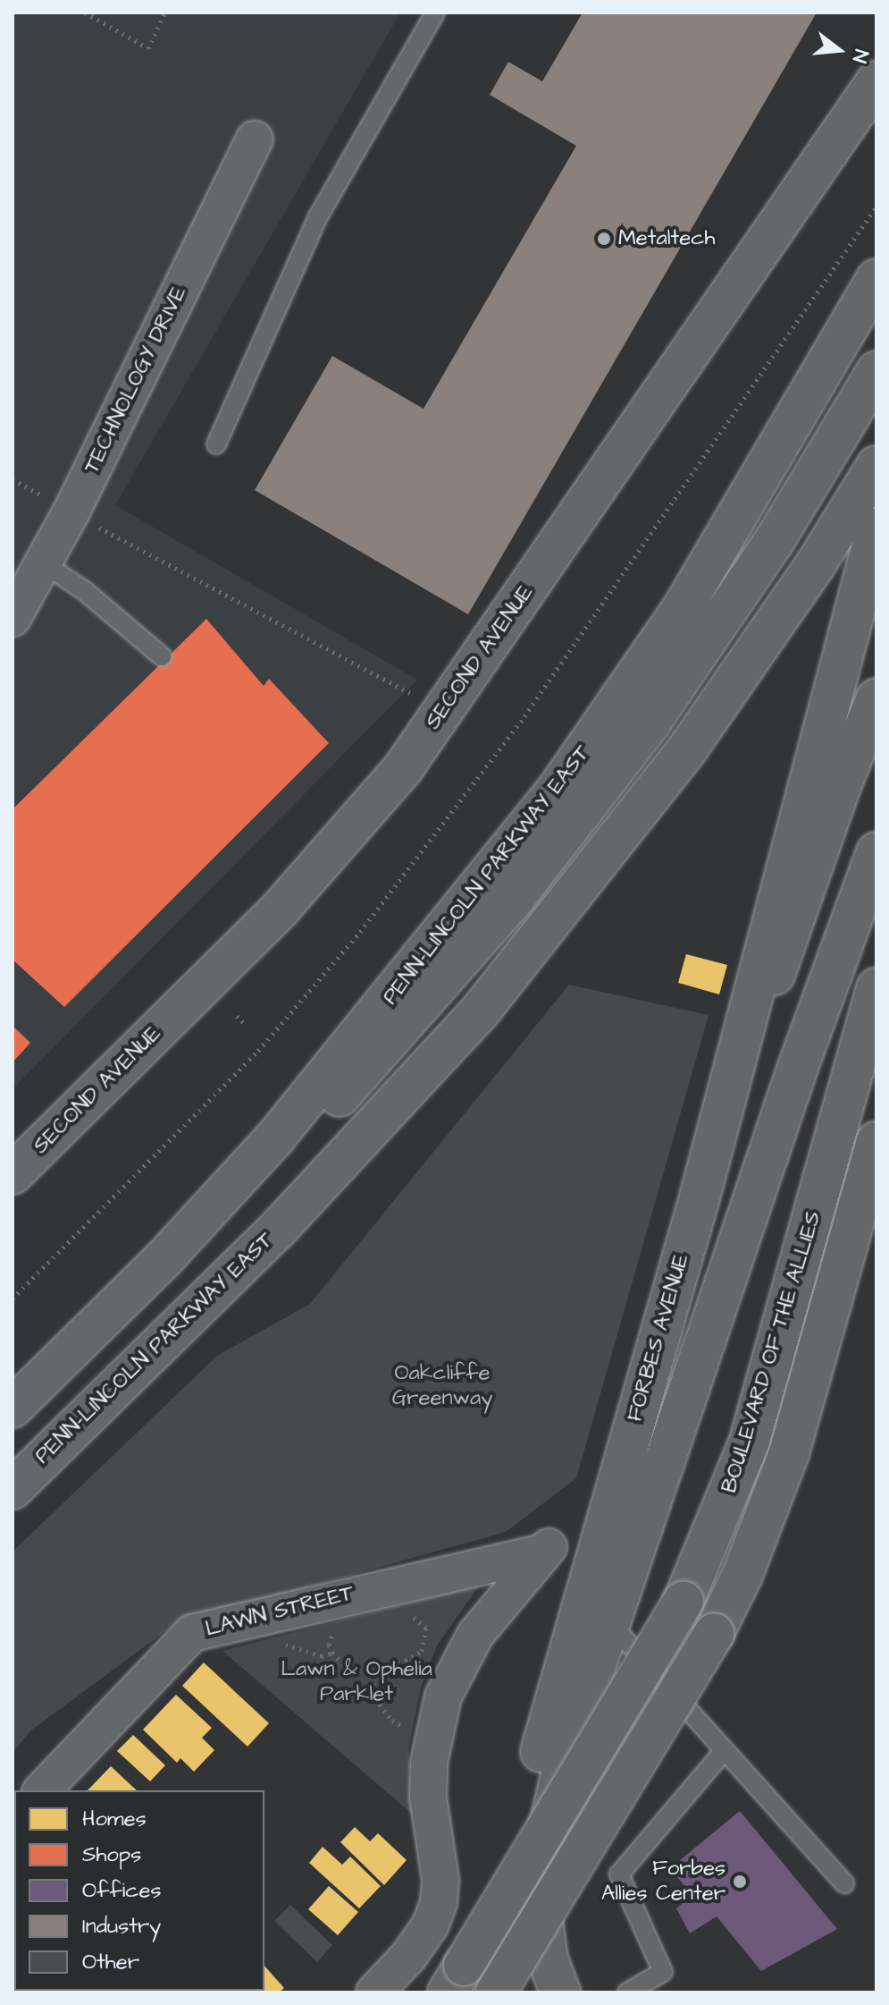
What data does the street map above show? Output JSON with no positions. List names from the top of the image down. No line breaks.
{"streets":{"main road":["SECOND AVENUE","PENN-LINCOLN PARKWAY EAST","FORBES AVENUE","BOULEVARD OF THE ALLIES"],"street":["TECHNOLOGY DRIVE","LAWN STREET"]},"parks":["Oakcliffe Greenway","Lawn & Ophelia Parklet"],"places":["Metaltech","Forbes Allies Center"],"legend":["Homes","Shops","Offices","Industry","Other"],"north":"right"}
